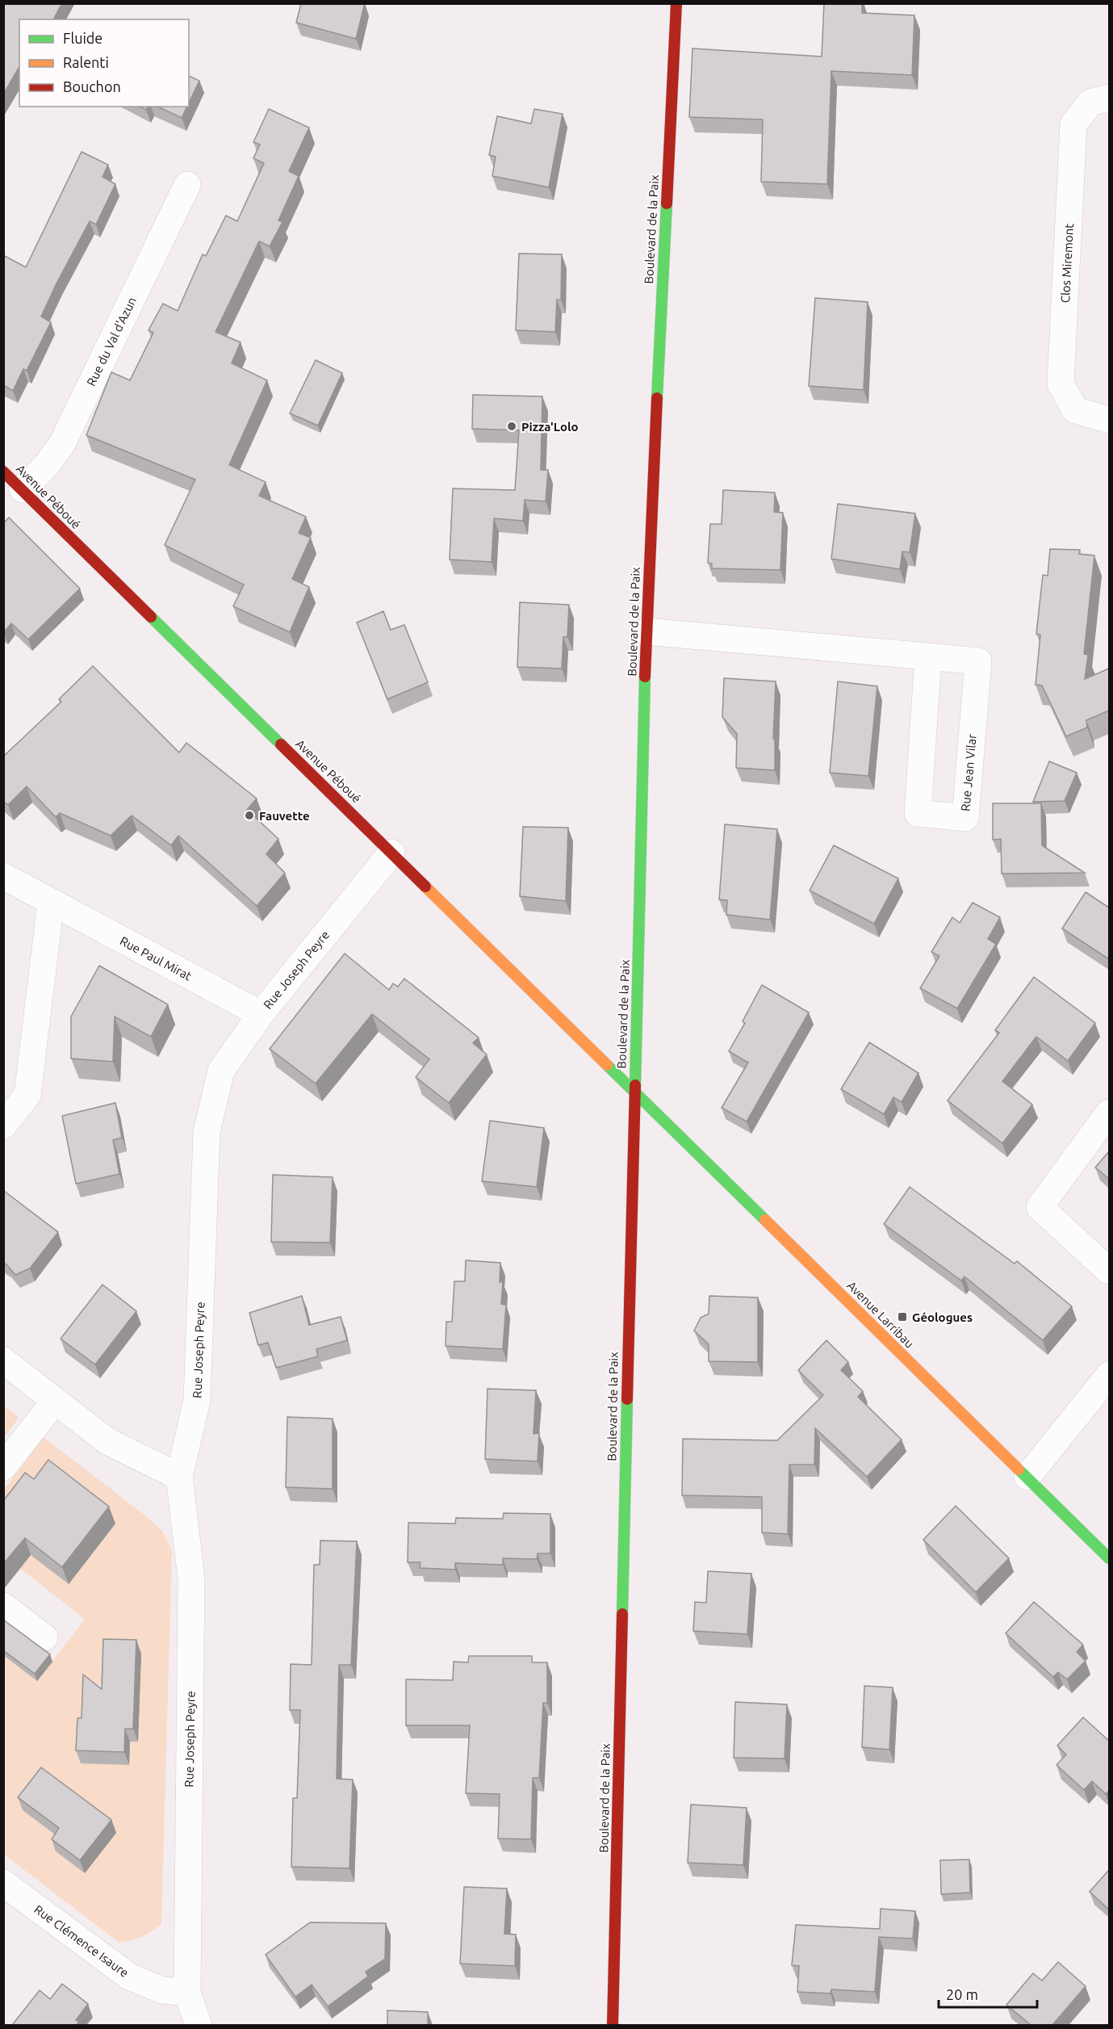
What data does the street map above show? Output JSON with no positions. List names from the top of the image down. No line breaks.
{"streets":{"main road":["Boulevard de la Paix","Avenue Péboué","Avenue Larribau"],"street":["Clos Miremont","Rue du Val d'Azun","Rue Jean Vilar","Rue Paul Mirat","Rue Joseph Peyre","Rue Clémence Isaure"]},"crossings":[["Boulevard de la Paix","Avenue Péboué"],["Boulevard de la Paix","Rue Jean Vilar"],["Boulevard de la Paix","Avenue Larribau"],["Rue du Val d'Azun","Avenue Péboué"],["Avenue Péboué","Rue Joseph Peyre"],["Avenue Péboué","Avenue Larribau"],["Rue Paul Mirat","Rue Joseph Peyre"],["Rue Joseph Peyre","Rue Clémence Isaure"]],"places":{"other":["Pizza'Lolo","Fauvette"],"transit":["Géologues"]},"legend":["Fluide","Ralenti","Bouchon"],"scale_bar":"20 m"}
